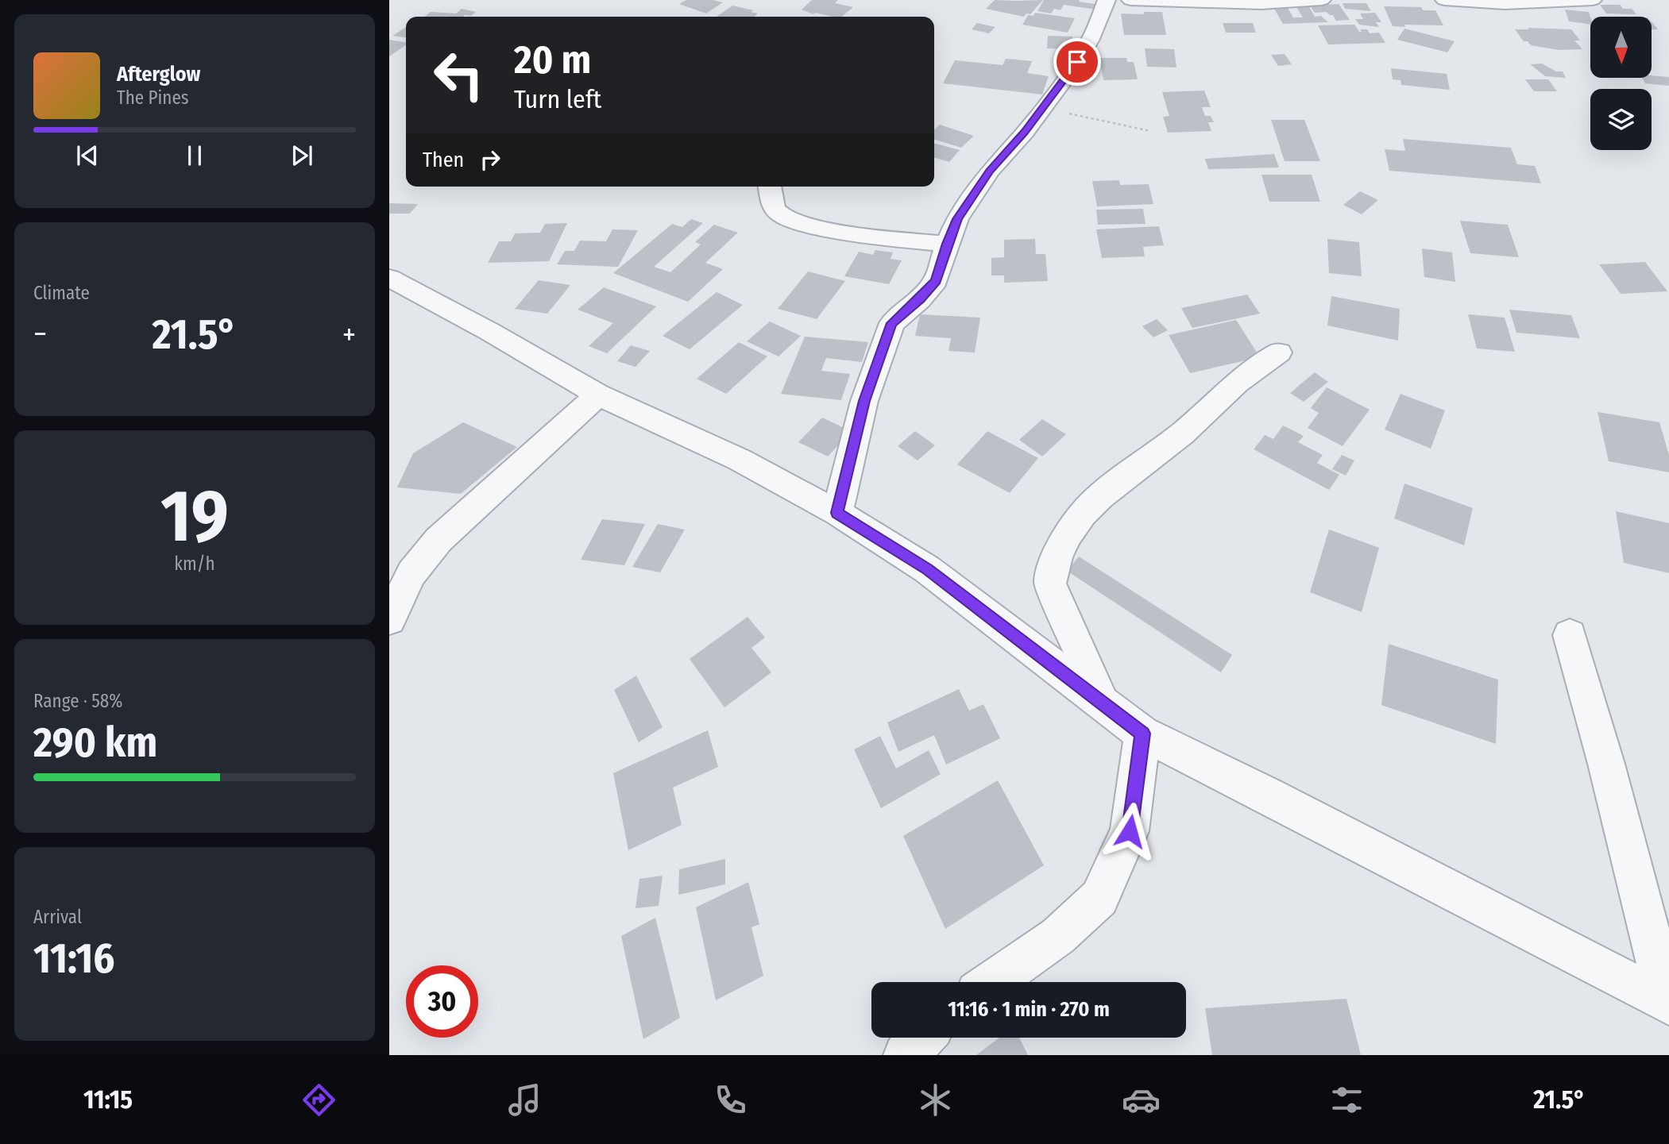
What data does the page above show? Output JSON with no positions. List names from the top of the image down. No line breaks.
{"north":"bottom","page":{"turn":["20 m","Turn left"],"song":["Afterglow","The Pines"],"then":"Then","tile":["Climate",["19","km/h"],["Range · 58%","290 km"],["Arrival","11:16"]],"heat":["−","21.5°","+"],"limit":"30","trip":"11:16 · 1 min · 270 m","tabs":["11:15","21.5°"]}}
